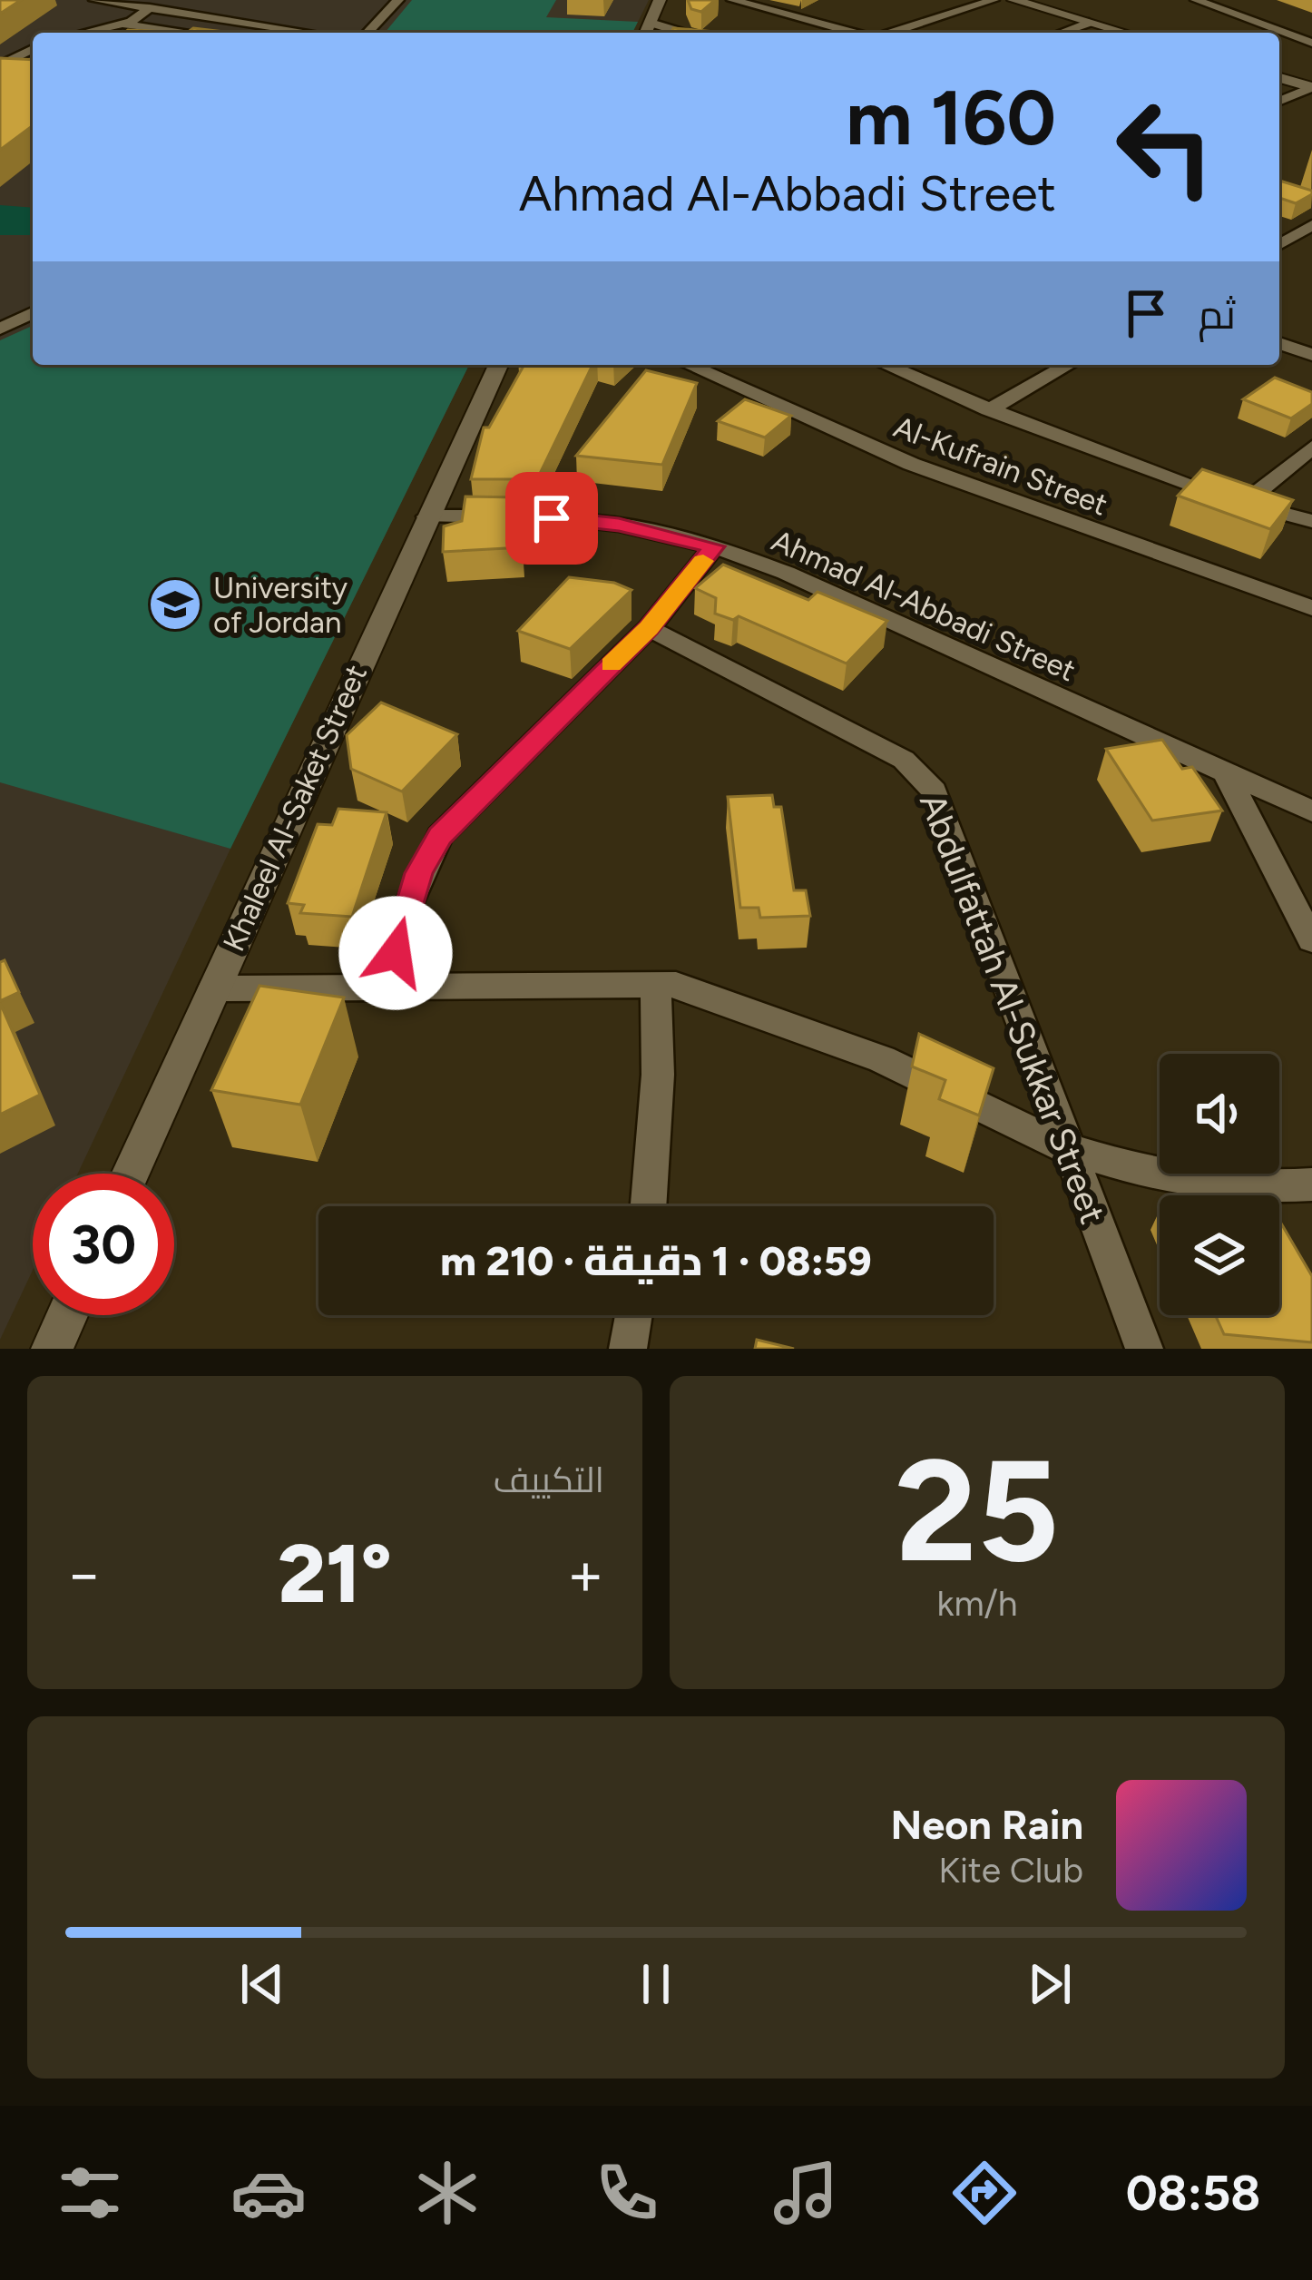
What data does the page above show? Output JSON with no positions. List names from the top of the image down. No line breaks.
{"streets":{"street":["Al-Kufrain Street","Ahmad Al-Abbadi Street","Khaleel Al-Saket Street","Abdulfattah Al-Sukkar Street"]},"crossings":[["Ahmad Al-Abbadi Street","Khaleel Al-Saket Street"]],"places":{"school or university":["University of Jordan"]},"page":{"turn":["160 m","Ahmad Al-Abbadi Street"],"then":"ثم","limit":"30","trip":"08:59 · 1 دقيقة · 210 m","tile":[["25","km/h"],"التكييف"],"heat":["−","21°","+"],"song":["Neon Rain","Kite Club"],"tabs":"08:58"}}
